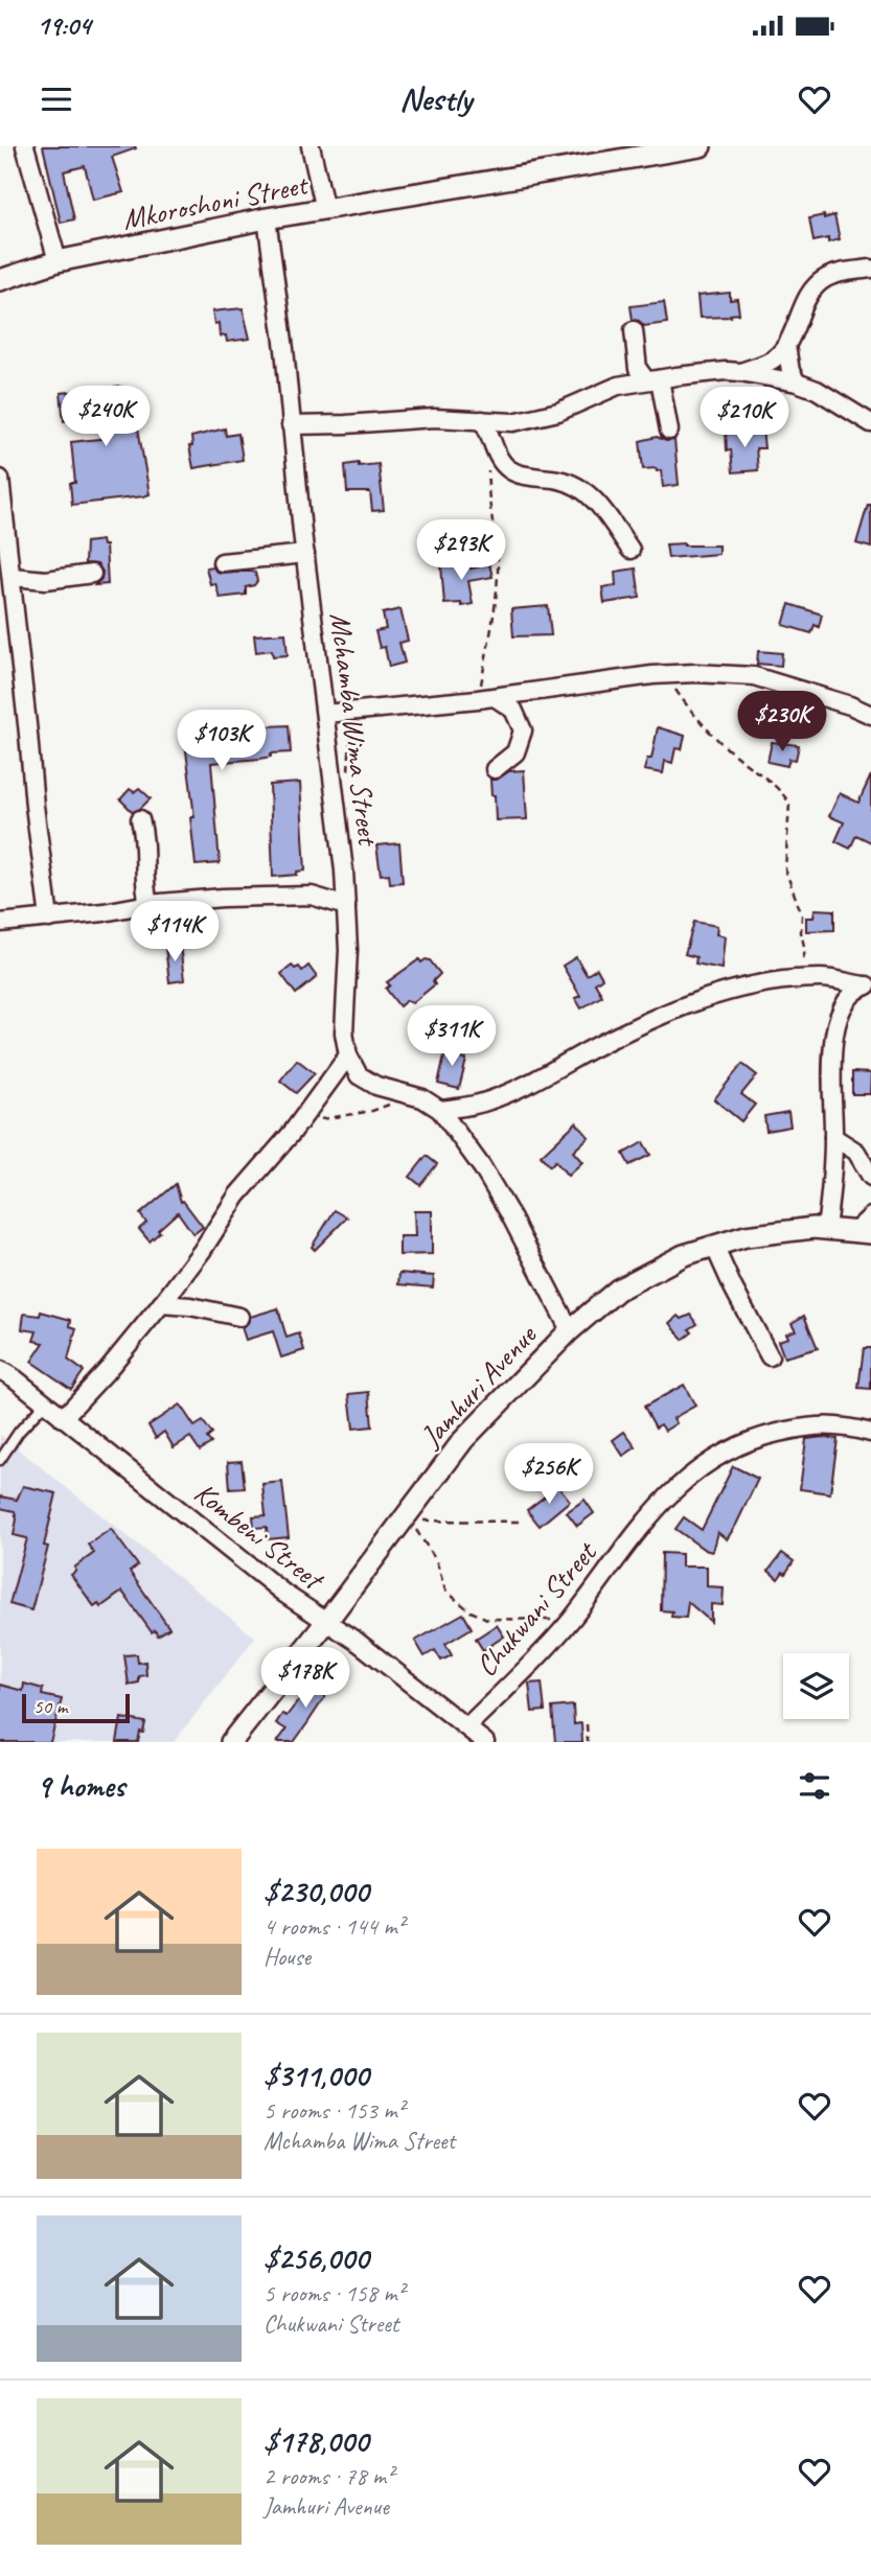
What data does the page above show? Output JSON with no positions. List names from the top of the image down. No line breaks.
{"streets":{"street":["Mkoroshoni Street","Mchamba Wima Street","Jamhuri Avenue","Kombeni Street","Chukwani Street"]},"crossings":[["Mkoroshoni Street","Mchamba Wima Street"],["Jamhuri Avenue","Kombeni Street"],["Kombeni Street","Chukwani Street"]],"scale_bar":"50 m","page":{"status":"19:04","header":"Nestly","price":["$240K","$210K","$293K","$230K","$103K","$114K","$311K","$256K","$178K"],"scale":"50 m","heading":"9 homes","list":[{"name":"$230,000","note":"4 rooms · 144 m² · House"},{"name":"$311,000","note":"5 rooms · 153 m² · Mchamba Wima Street"},{"name":"$256,000","note":"5 rooms · 158 m² · Chukwani Street"},{"name":"$178,000","note":"2 rooms · 78 m² · Jamhuri Avenue"}]}}
